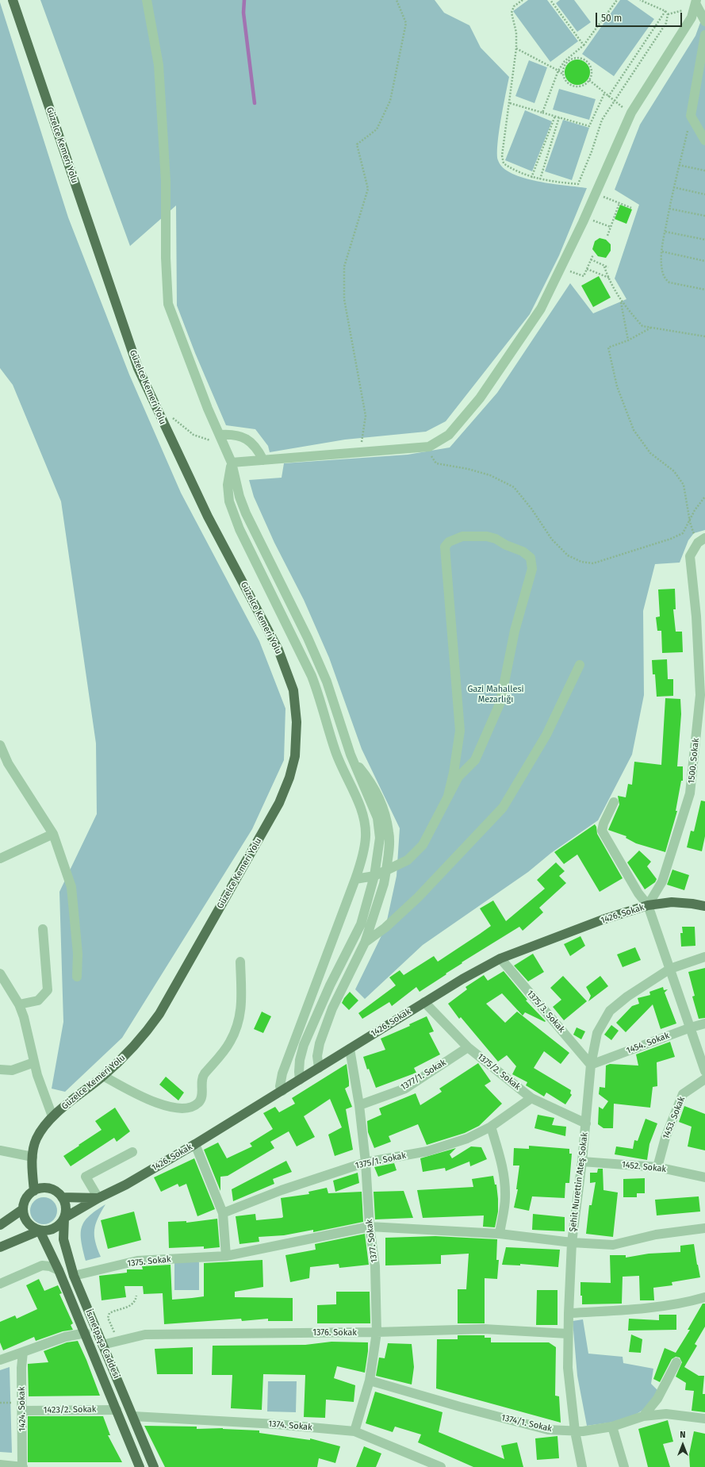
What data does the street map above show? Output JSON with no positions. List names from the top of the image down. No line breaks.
{"streets":{"main road":["Güzelce Kemeri Yolu","1426. Sokak","İsmetpaşa Caddesi"],"street":["1500. Sokak","1375/3. Sokak","1454. Sokak","1375/2. Sokak","1377/1. Sokak","1453. Sokak","1375/1. Sokak","1452. Sokak","Şehit Nurettin Ateş Sokak","1377. Sokak","1375. Sokak","1376. Sokak","1424. Sokak","1423/2. Sokak","1374/1. Sokak","1374. Sokak"]},"crossings":[["Güzelce Kemeri Yolu","1426. Sokak"],["Güzelce Kemeri Yolu","İsmetpaşa Caddesi"],["1500. Sokak","1426. Sokak"],["1426. Sokak","1375/3. Sokak"],["1426. Sokak","1375/2. Sokak"],["1426. Sokak","1377. Sokak"],["1426. Sokak","İsmetpaşa Caddesi"],["1375/3. Sokak","1454. Sokak"],["1375/3. Sokak","Şehit Nurettin Ateş Sokak"],["1454. Sokak","Şehit Nurettin Ateş Sokak"],["1375/2. Sokak","1377/1. Sokak"],["1375/2. Sokak","1375/1. Sokak"],["1375/2. Sokak","Şehit Nurettin Ateş Sokak"],["1377/1. Sokak","1377. Sokak"],["1453. Sokak","1452. Sokak"],["1375/1. Sokak","1377. Sokak"],["1452. Sokak","Şehit Nurettin Ateş Sokak"],["Şehit Nurettin Ateş Sokak","1375. Sokak"],["Şehit Nurettin Ateş Sokak","1376. Sokak"],["Şehit Nurettin Ateş Sokak","1374/1. Sokak"],["1377. Sokak","1375. Sokak"],["1377. Sokak","1376. Sokak"],["1377. Sokak","1374/1. Sokak"],["1377. Sokak","1374. Sokak"],["1375. Sokak","İsmetpaşa Caddesi"],["1376. Sokak","İsmetpaşa Caddesi"],["İsmetpaşa Caddesi","1423/2. Sokak"],["İsmetpaşa Caddesi","1374. Sokak"],["1424. Sokak","1423/2. Sokak"]],"parks":["Gazi Mahallesi Mezarlığı"],"scale_bar":"50 m","north":"top"}
